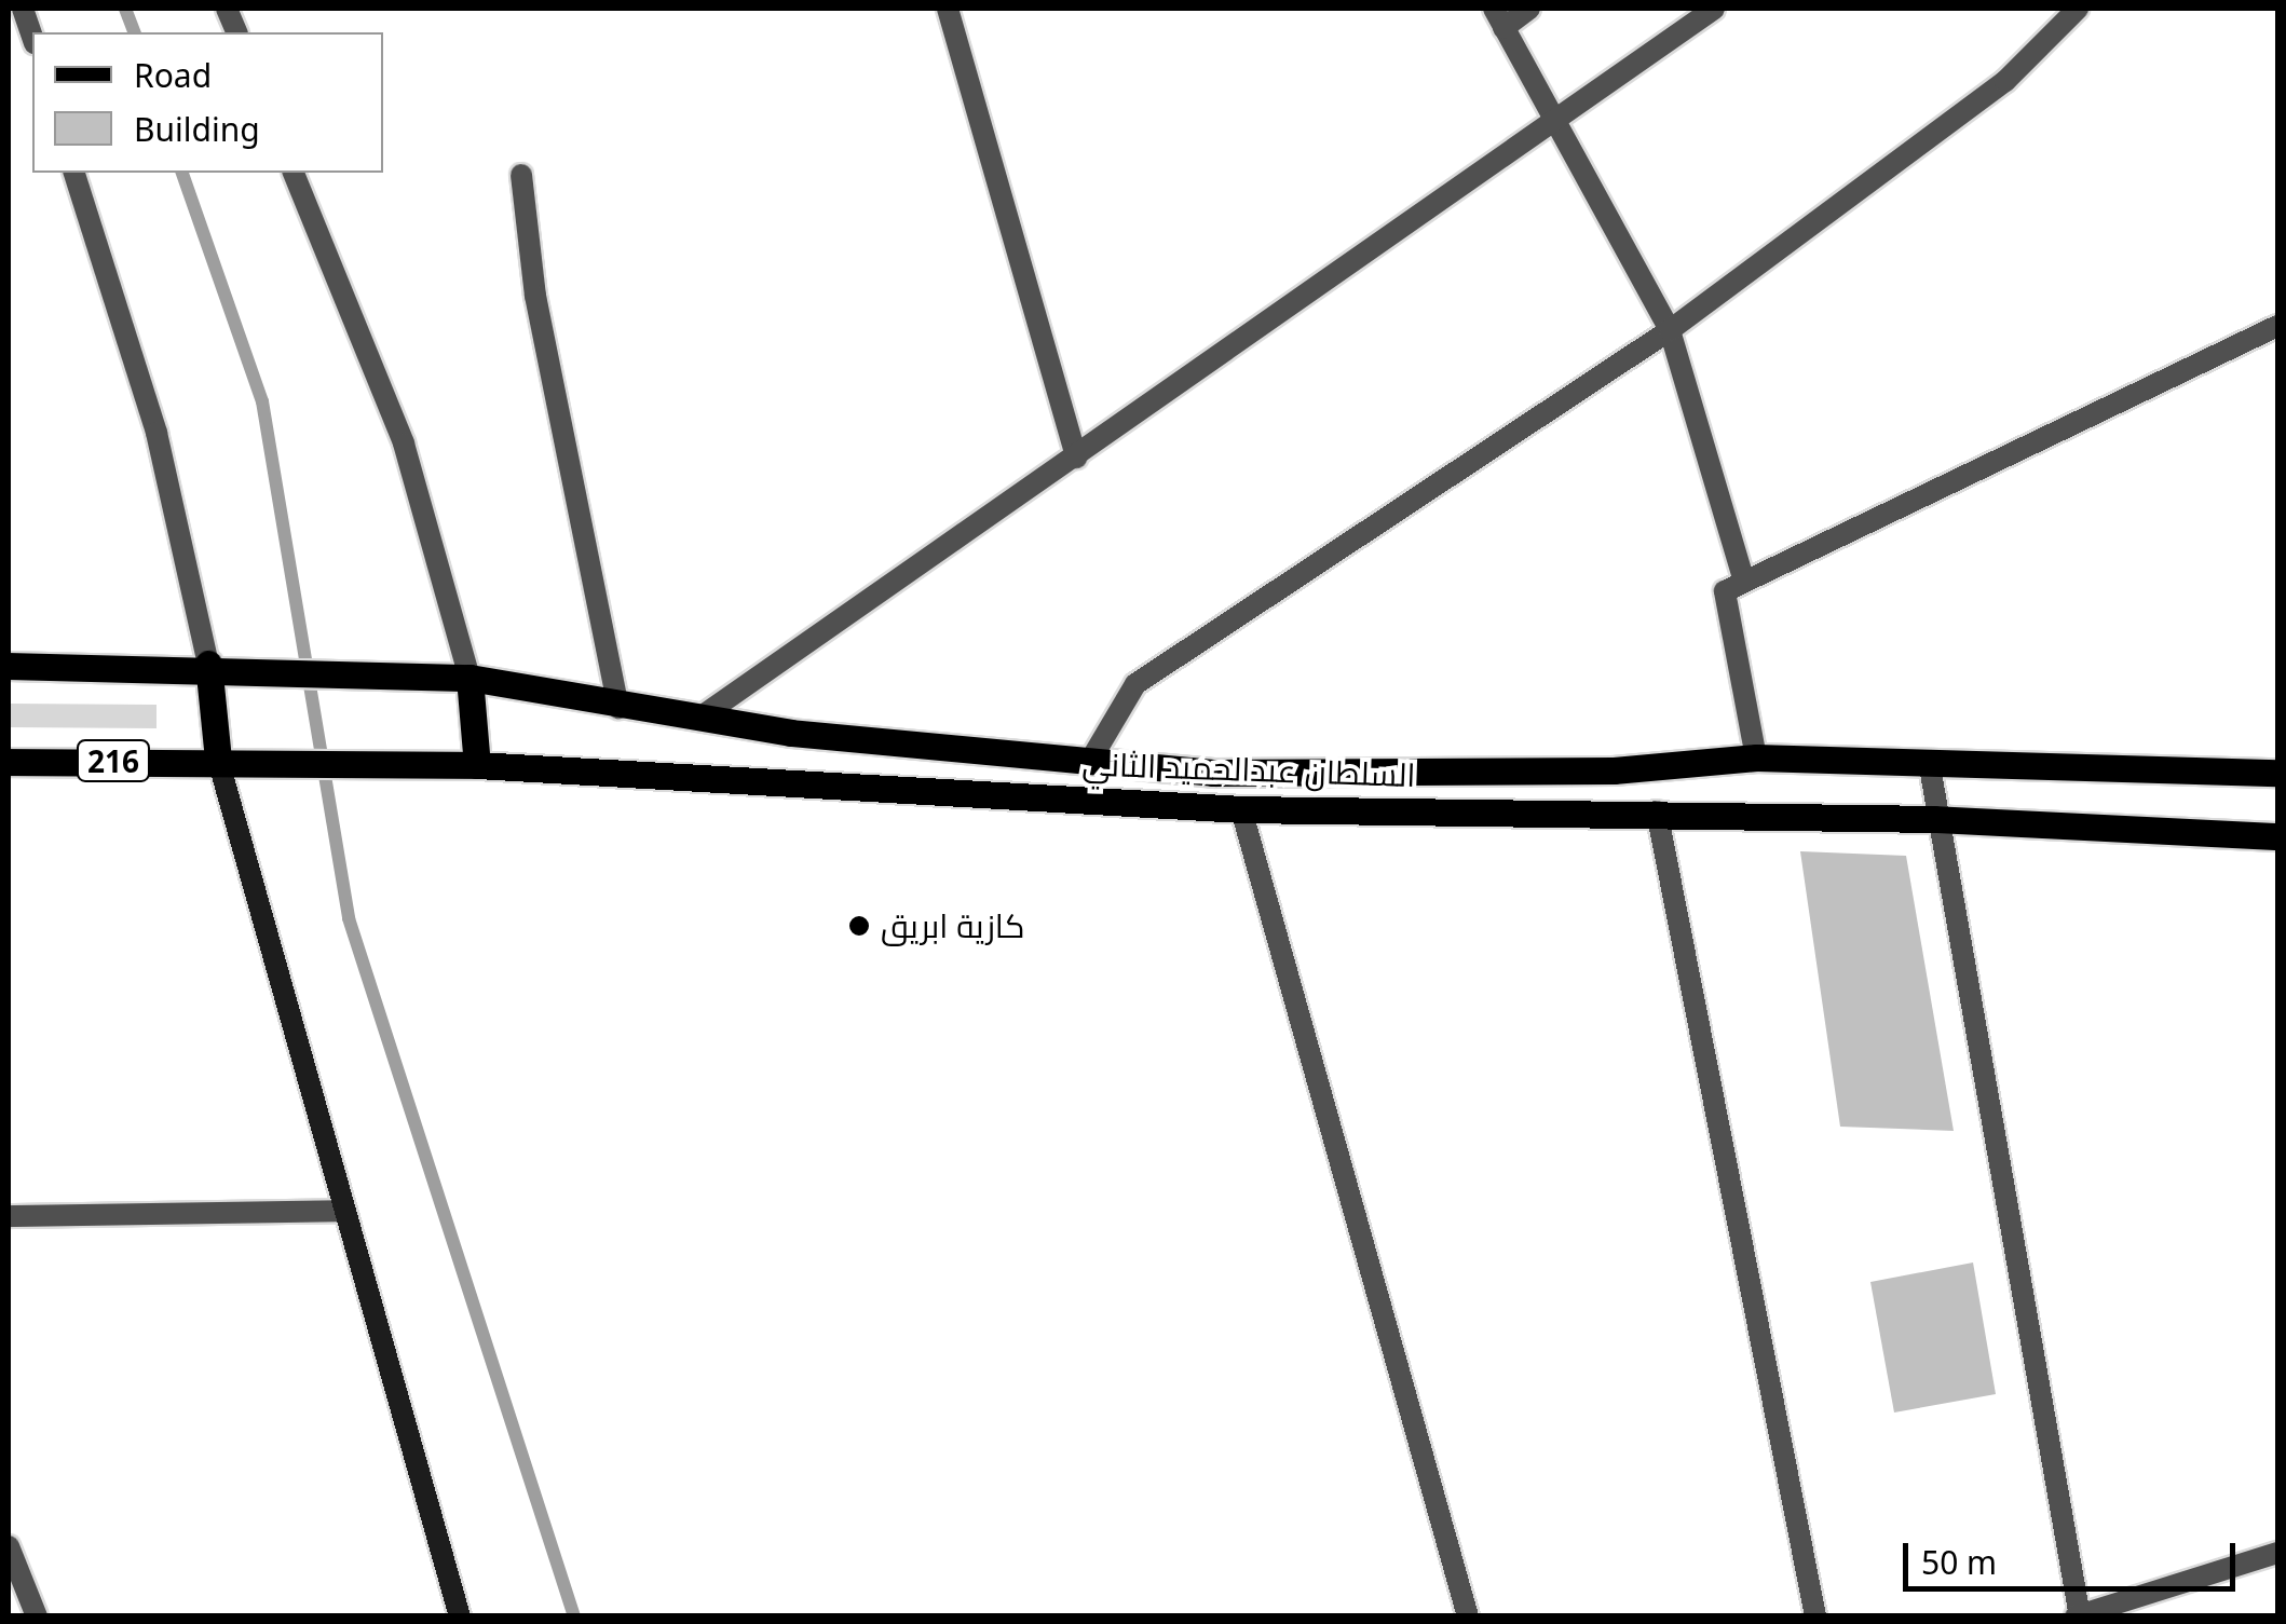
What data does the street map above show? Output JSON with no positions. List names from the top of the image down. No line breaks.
{"streets":{"main road":["216","السلطان عبدالحميد الثاني"]},"crossings":[["216","السلطان عبدالحميد الثاني"]],"places":["كازية ابريق"],"legend":["Road","Building"],"scale_bar":"50 m"}
